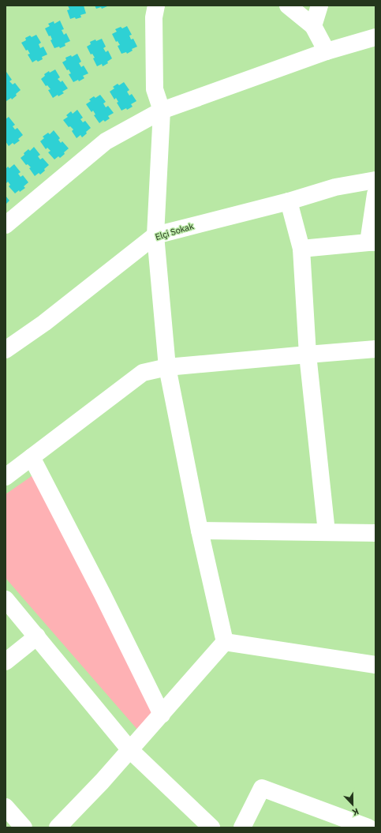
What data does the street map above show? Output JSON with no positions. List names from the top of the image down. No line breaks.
{"streets":{"street":["Elçi Sokak"]},"north":"bottom"}
